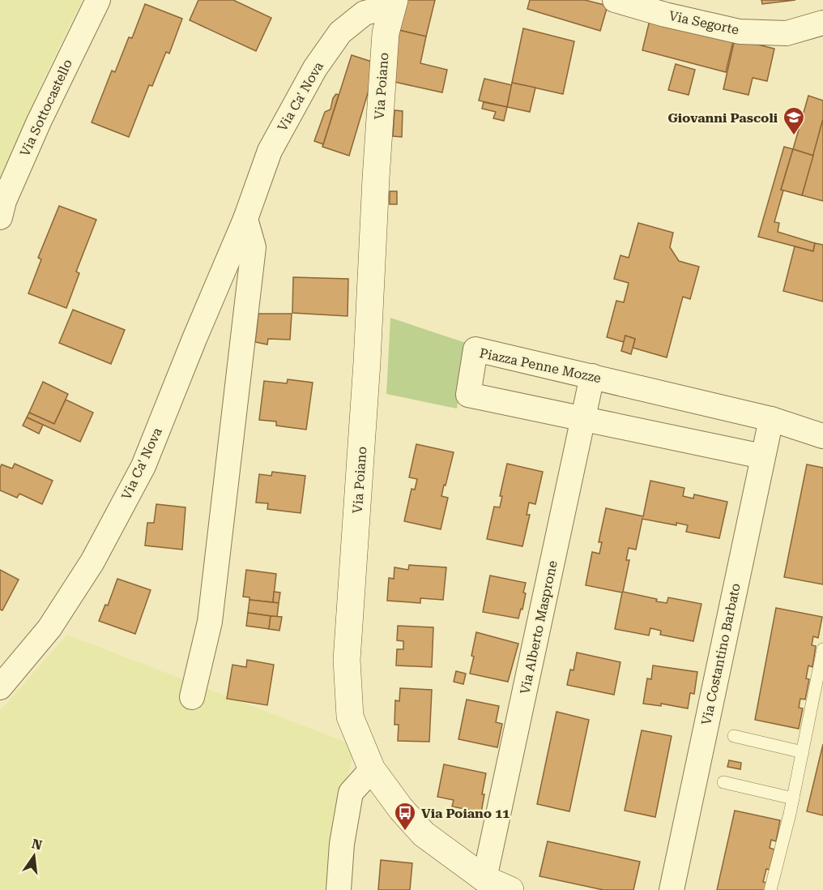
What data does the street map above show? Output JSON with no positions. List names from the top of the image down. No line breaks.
{"streets":{"street":["Via Segorte","Via Poiano","Via Ca' Nova","Via Sottocastello","Piazza Penne Mozze","Via Alberto Masprone","Via Costantino Barbato"]},"crossings":[["Via Poiano","Via Ca' Nova"],["Via Poiano","Via Alberto Masprone"],["Piazza Penne Mozze","Via Alberto Masprone"],["Piazza Penne Mozze","Via Costantino Barbato"]],"places":{"school or university":["Giovanni Pascoli"],"bus stop":["Via Poiano 11"]},"north":"top"}
